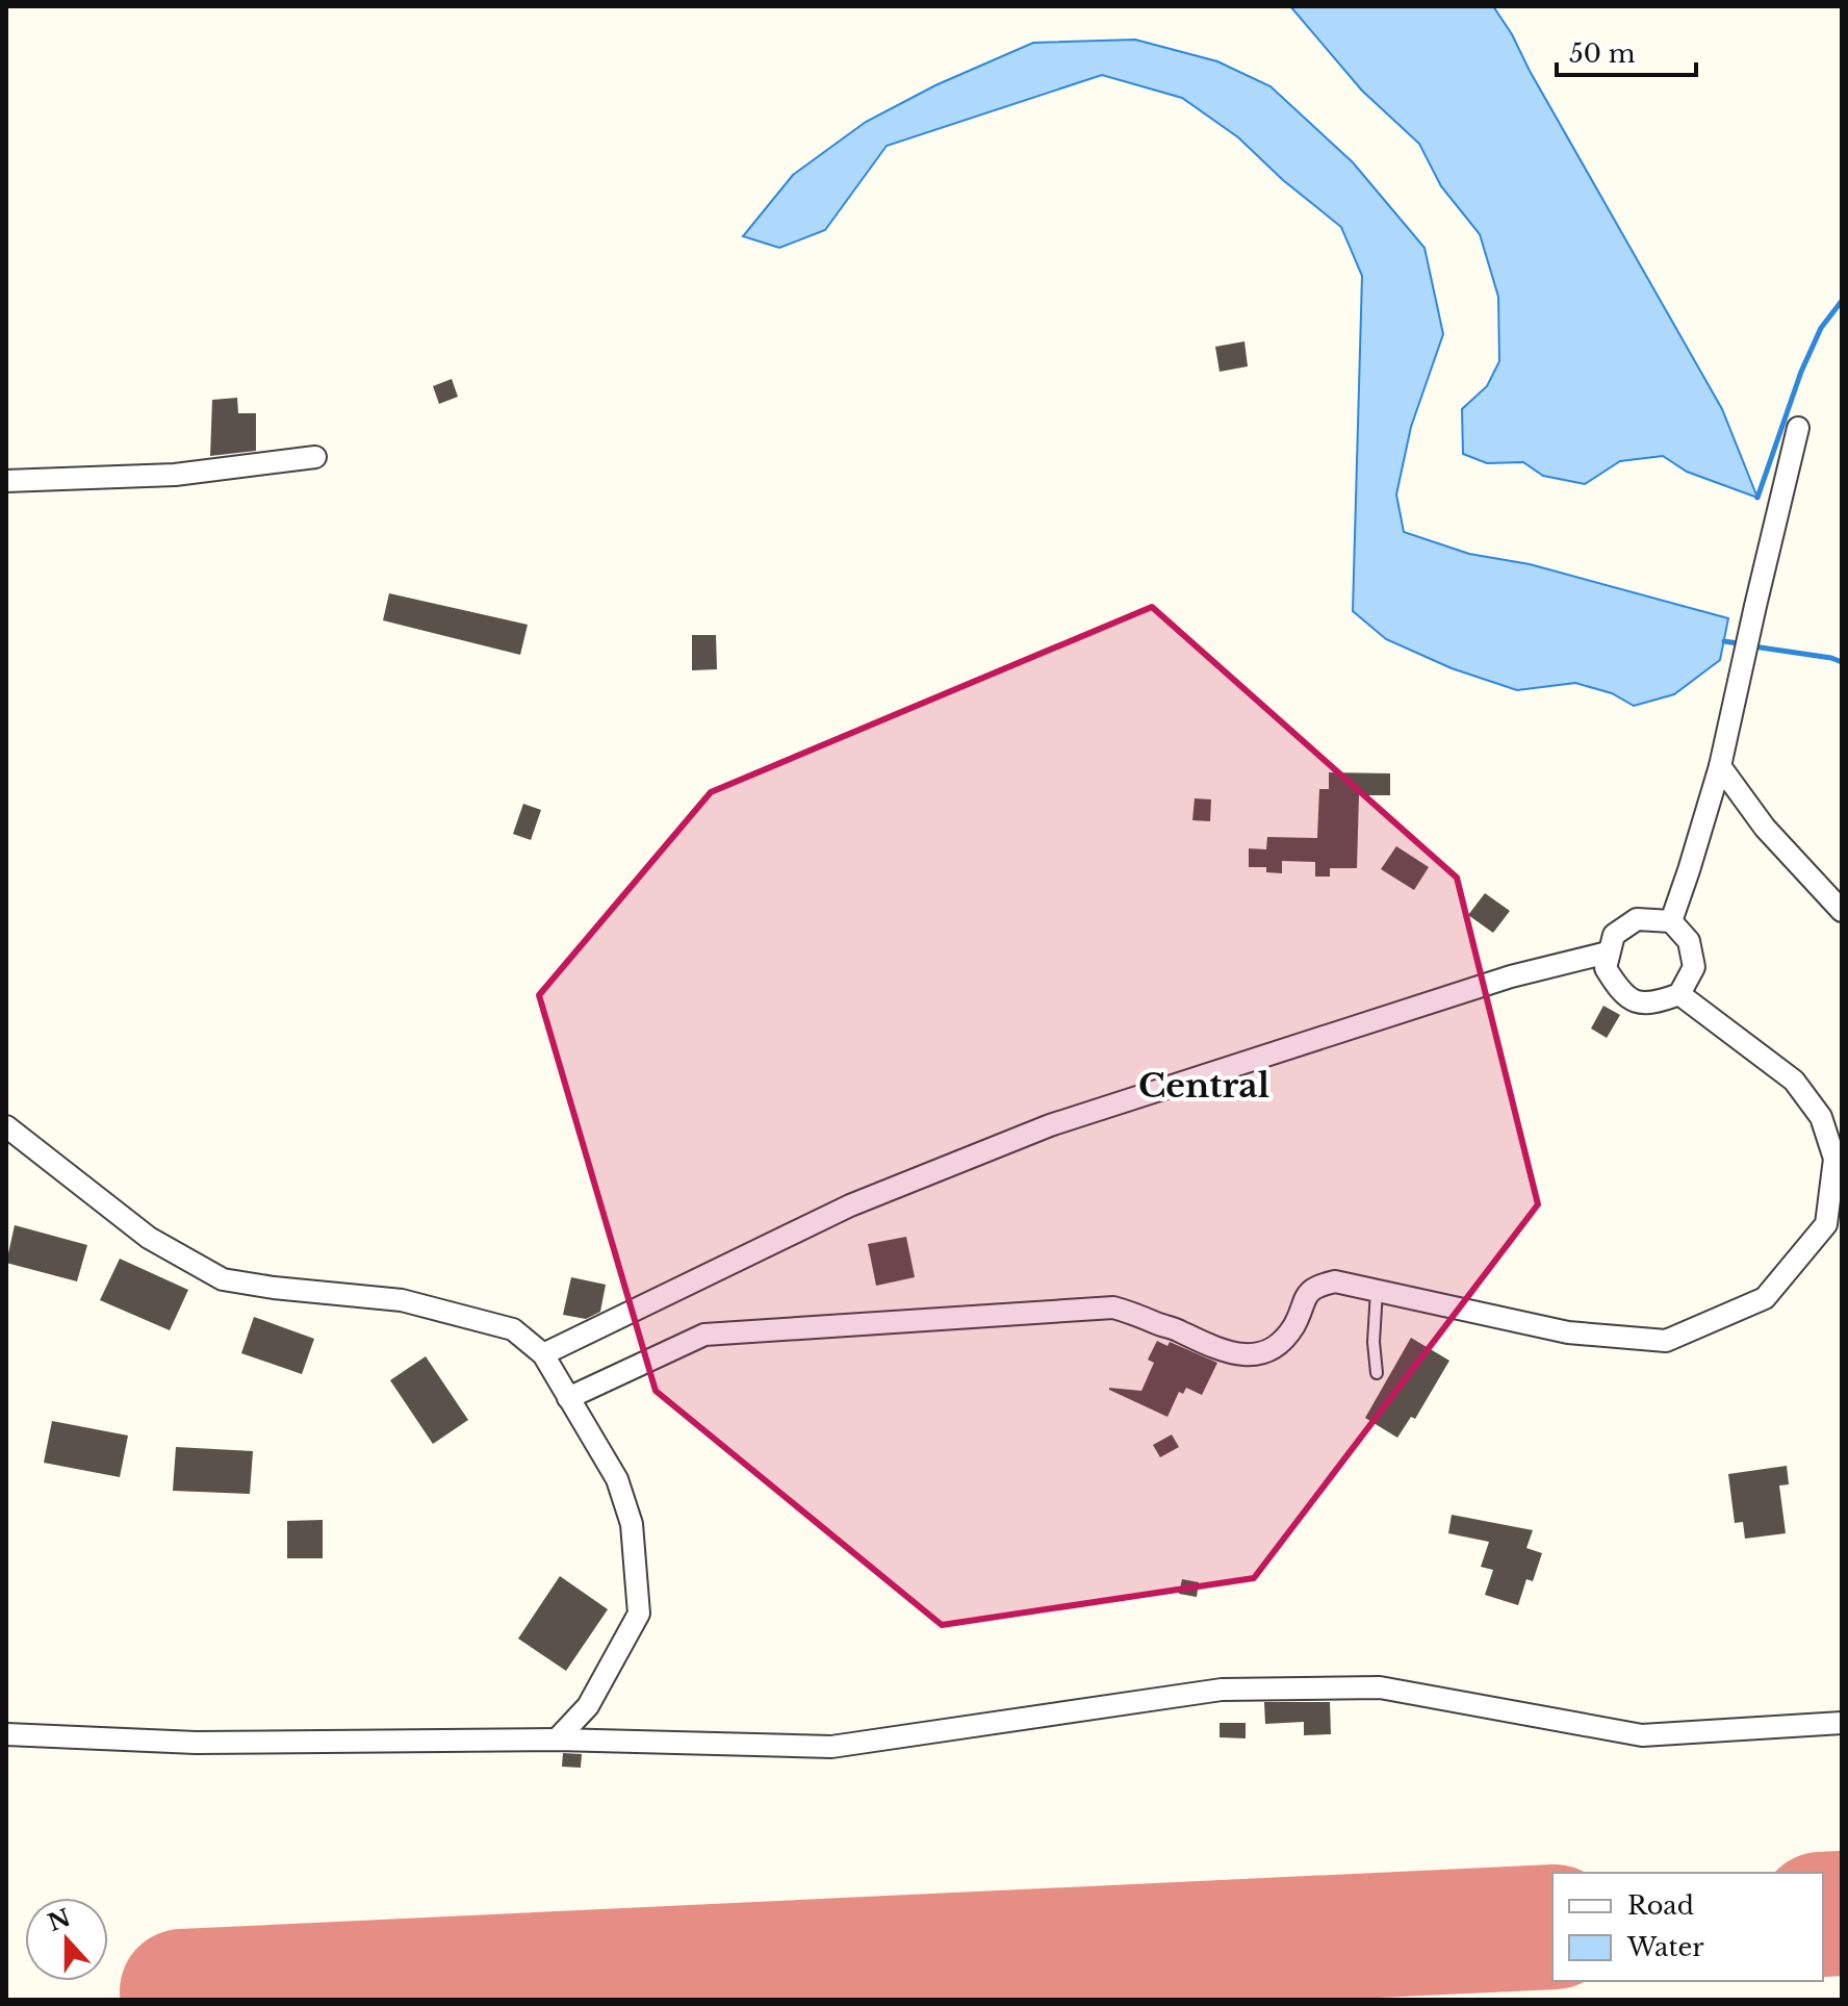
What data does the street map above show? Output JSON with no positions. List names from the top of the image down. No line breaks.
{"districts":["Central"],"legend":["Road","Water"],"scale_bar":"50 m","north":"top"}
